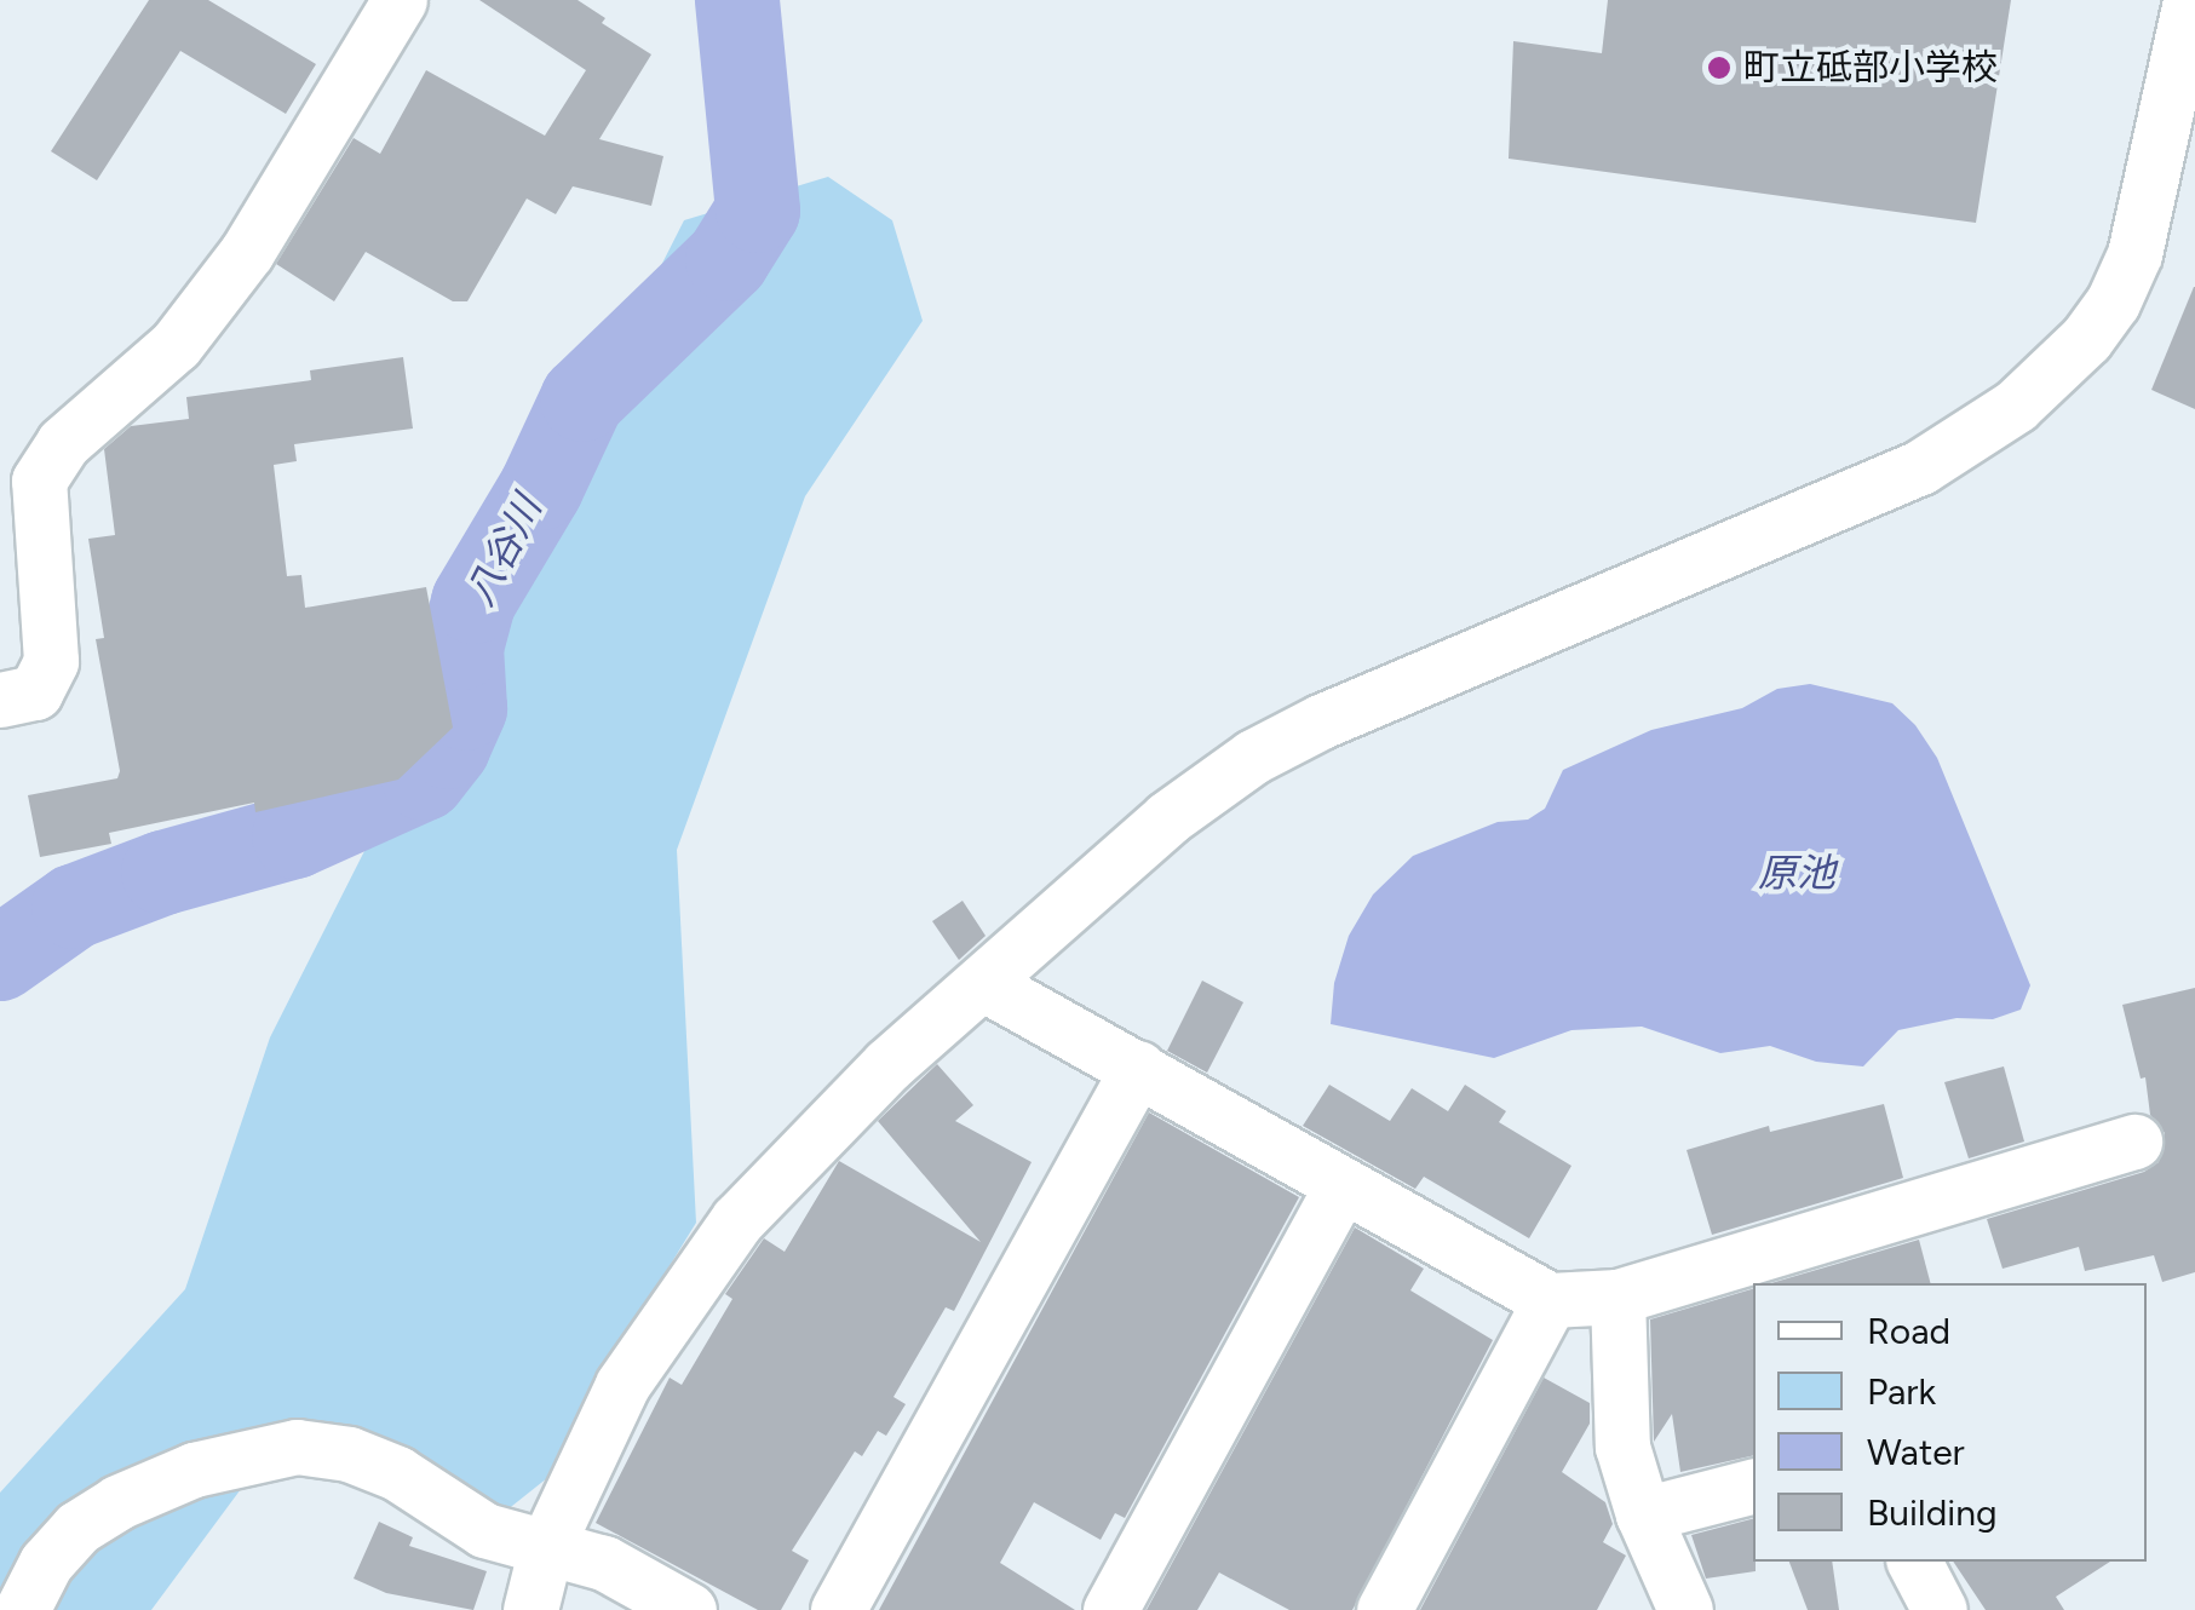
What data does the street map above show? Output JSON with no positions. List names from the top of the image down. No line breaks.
{"water":["八谷川","原池"],"places":["町立砥部小学校"],"legend":["Road","Park","Water","Building"]}
